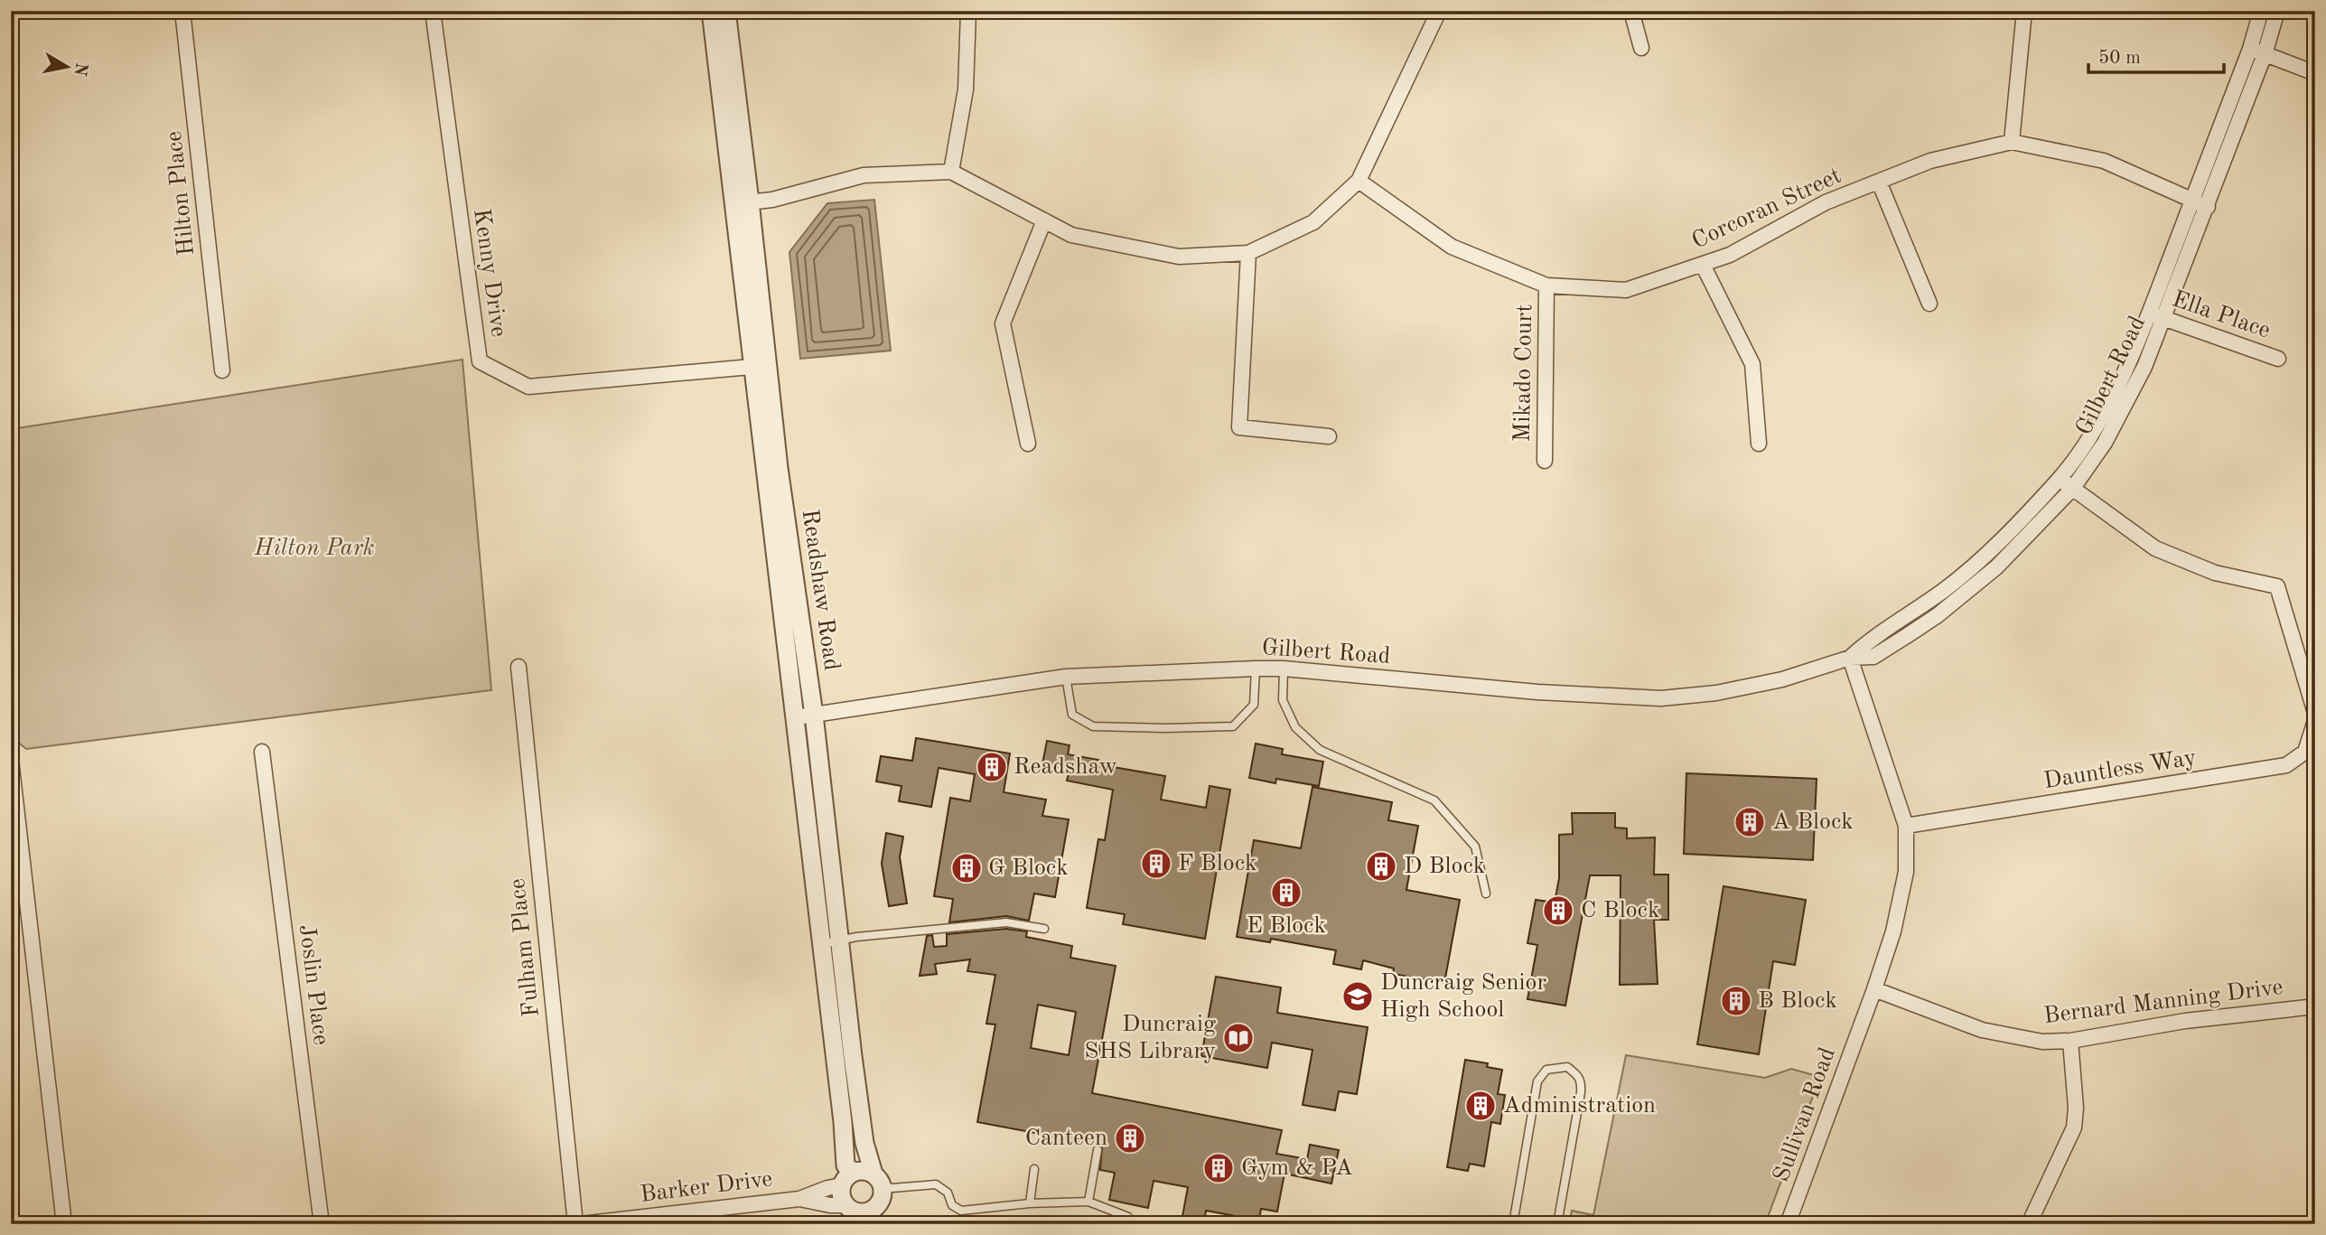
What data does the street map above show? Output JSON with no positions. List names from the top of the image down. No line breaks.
{"streets":{"street":["Hilton Place","Corcoran Street","Kenny Drive","Ella Place","Mikado Court","Gilbert Road","Readshaw Road","Dauntless Way","Fulham Place","Joslin Place","Bernard Manning Drive","Sullivan Road","Barker Drive"]},"crossings":[["Corcoran Street","Mikado Court"],["Corcoran Street","Gilbert Road"],["Kenny Drive","Readshaw Road"],["Ella Place","Gilbert Road"],["Gilbert Road","Readshaw Road"],["Gilbert Road","Sullivan Road"],["Readshaw Road","Barker Drive"],["Dauntless Way","Sullivan Road"],["Bernard Manning Drive","Sullivan Road"]],"parks":["Hilton Park"],"places":{"building":["Readshaw","A Block","F Block","D Block","G Block","E Block","C Block","B Block","Administration","Canteen","Gym & PA"],"school or university":["Duncraig Senior High School"],"library":["Duncraig SHS Library"]},"scale_bar":"50 m","north":"right"}
